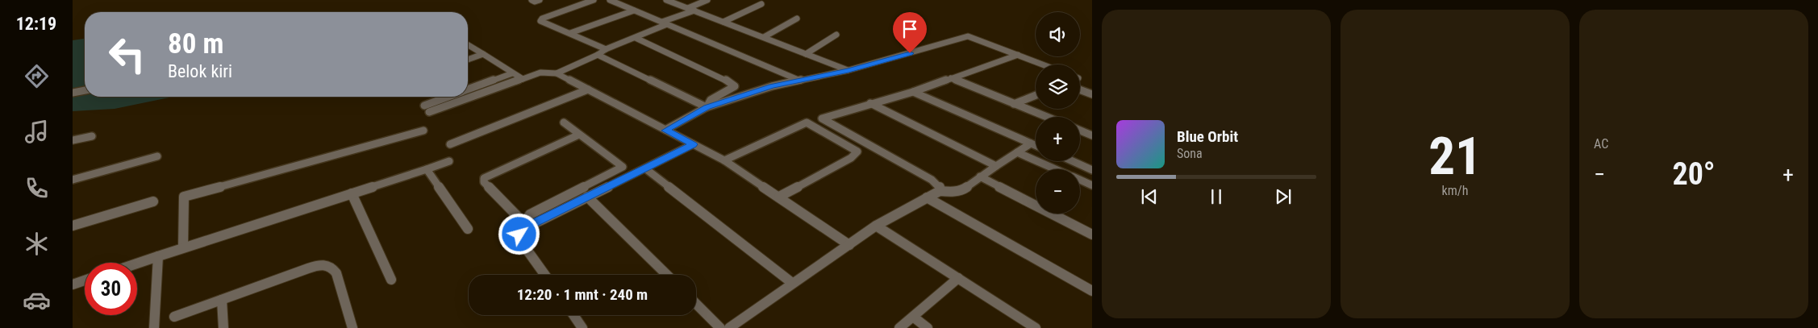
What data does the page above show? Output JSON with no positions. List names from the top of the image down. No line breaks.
{"page":{"tabs":"12:19","tile":[["21","km/h"],"AC"],"map_buttons":["+","−"],"turn":["80 m","Belok kiri"],"song":["Blue Orbit","Sona"],"heat":["−","20°","+"],"limit":"30","trip":"12:20 · 1 mnt · 240 m"}}
